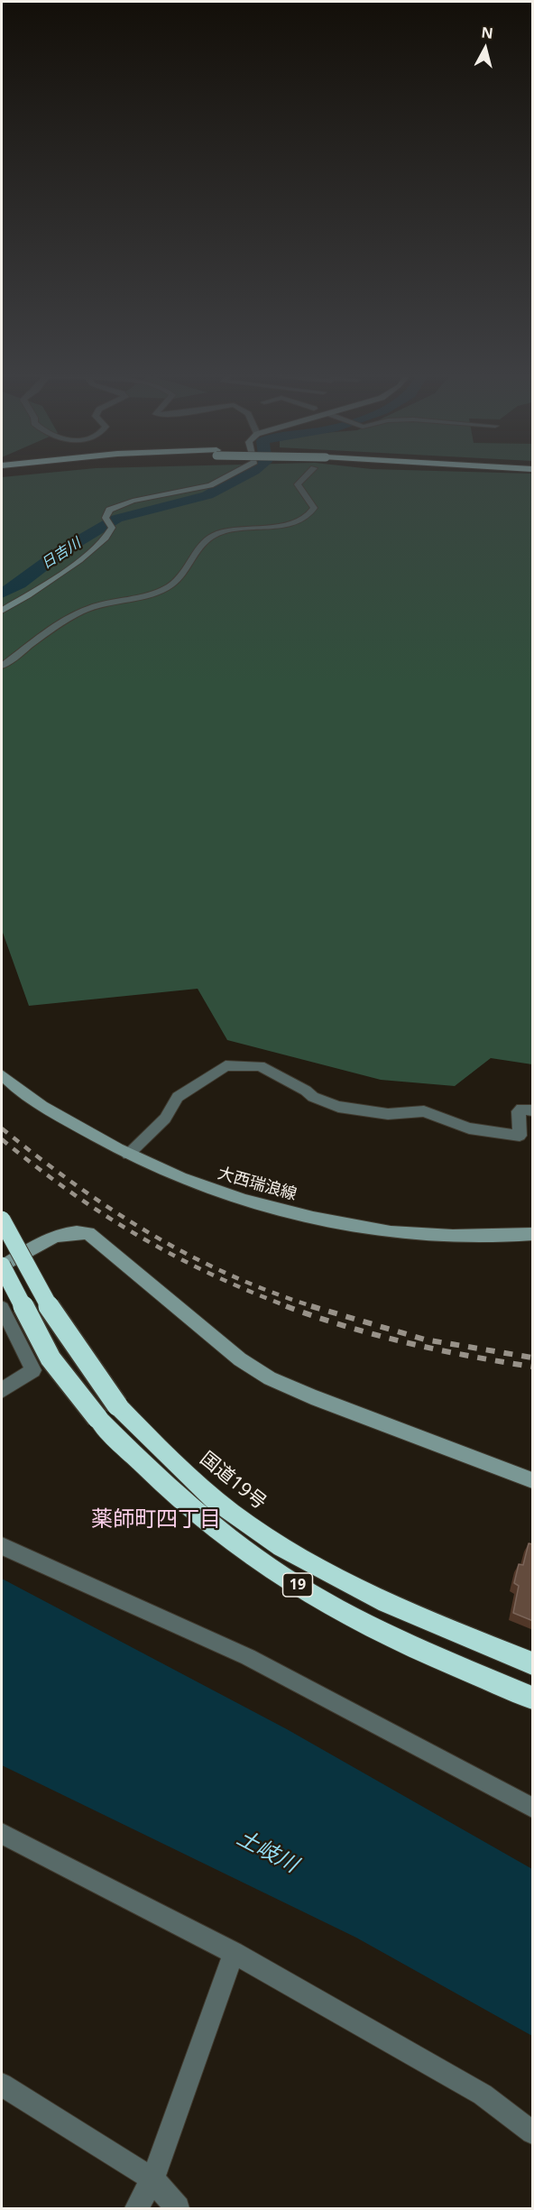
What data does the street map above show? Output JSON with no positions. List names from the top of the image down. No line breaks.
{"streets":{"highway":["国道19号","19"],"main road":["大西瑞浪線"]},"districts":["薬師町四丁目"],"water":["日吉川","土岐川"],"north":"top"}
